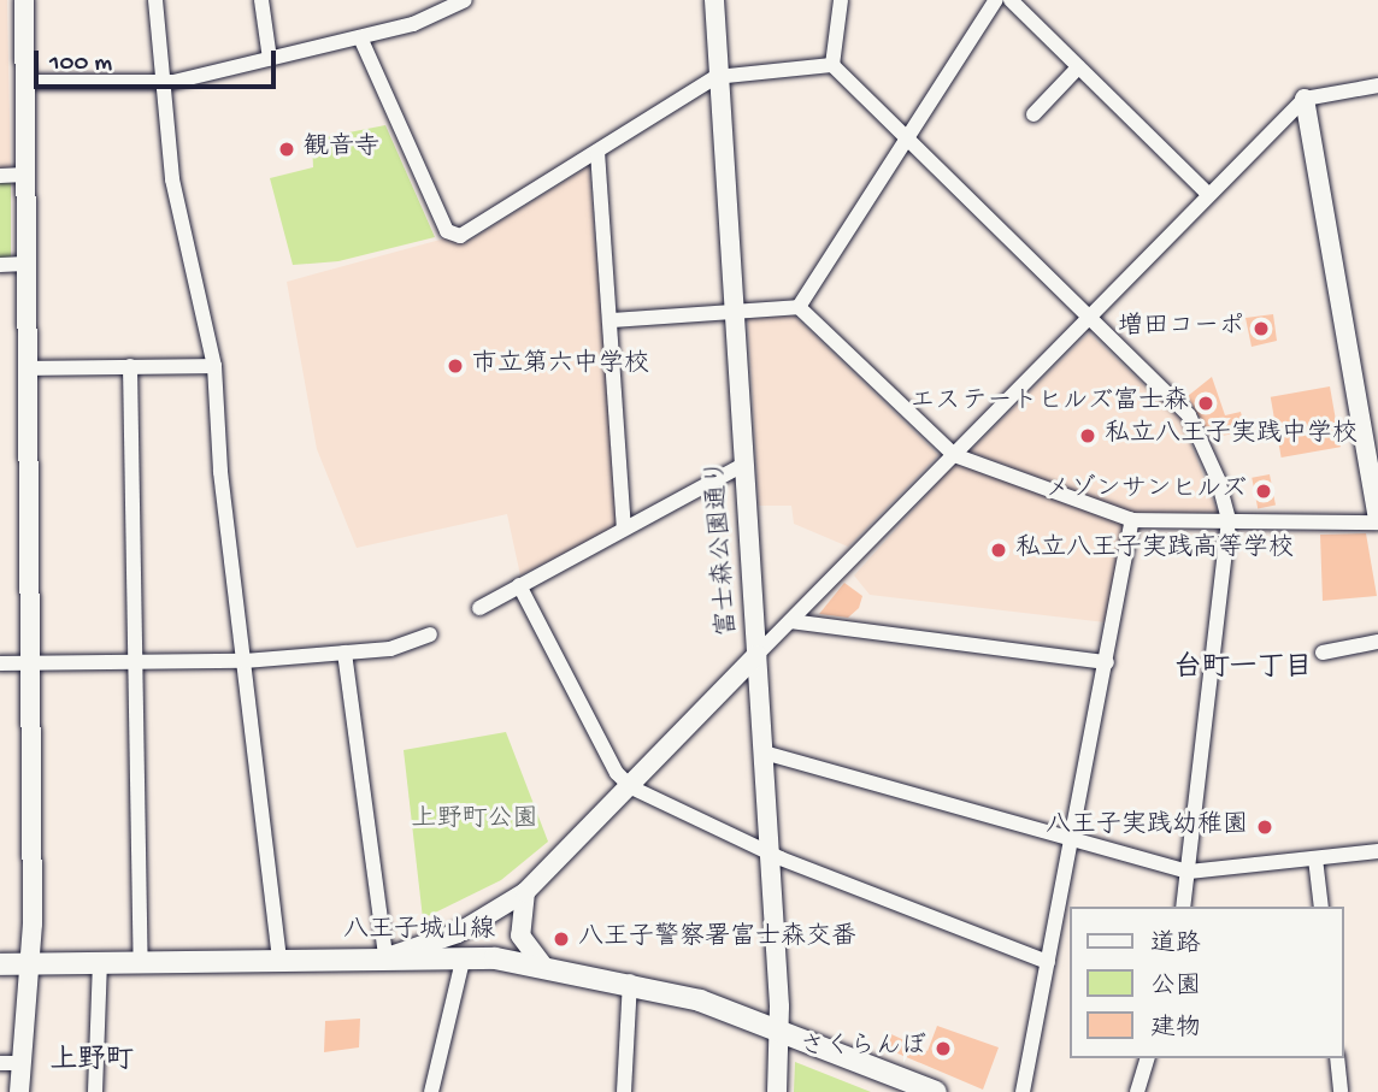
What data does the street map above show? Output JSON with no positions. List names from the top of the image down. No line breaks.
{"streets":{"main road":["八王子城山線"],"street":["富士森公園通り"]},"crossings":[["富士森公園通り","八王子城山線"]],"districts":["台町一丁目","上野町"],"parks":["上野町公園"],"places":["観音寺","増田コーポ","市立第六中学校","エステートヒルズ富士森","私立八王子実践中学校","メゾンサンヒルズ","私立八王子実践高等学校","八王子実践幼稚園","八王子警察署富士森交番","さくらんぼ"],"legend":["道路","公園","建物"],"scale_bar":"100 m"}
